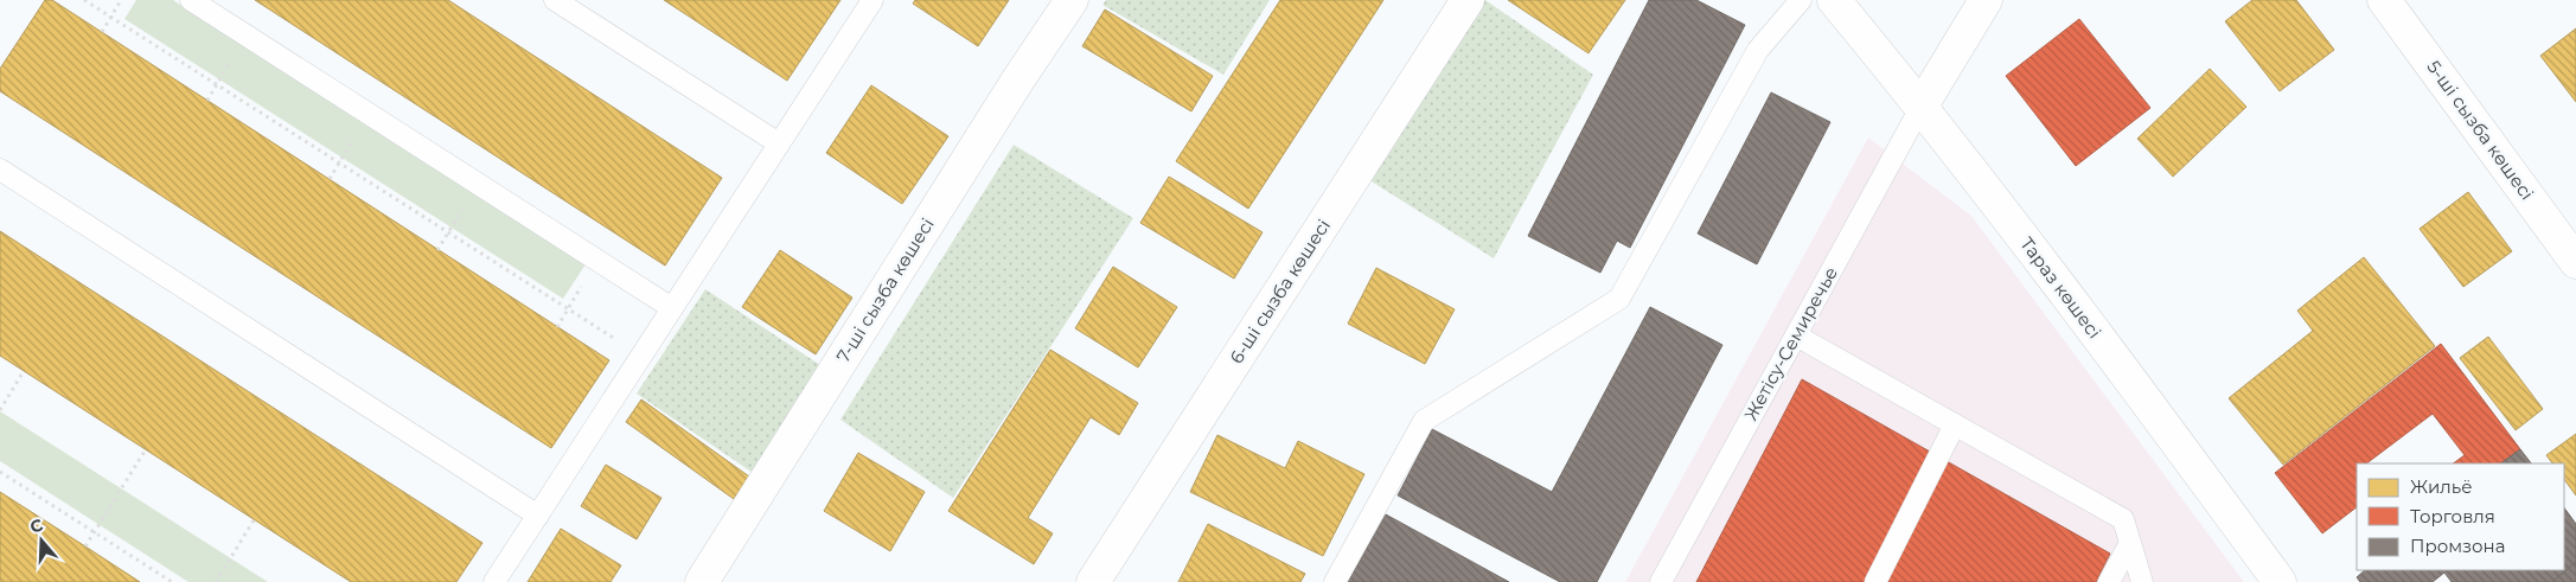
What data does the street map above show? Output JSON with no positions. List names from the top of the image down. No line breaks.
{"streets":{"street":["5-ші сызба көшесі","Тараз көшесі","7-ші сызба көшесі","6-ші сызба көшесі"],"lane":["Жетісу-Семиречье"]},"crossings":[["Тараз көшесі","Жетісу-Семиречье"]],"legend":["Жильё","Торговля","Промзона"],"north":"top"}
